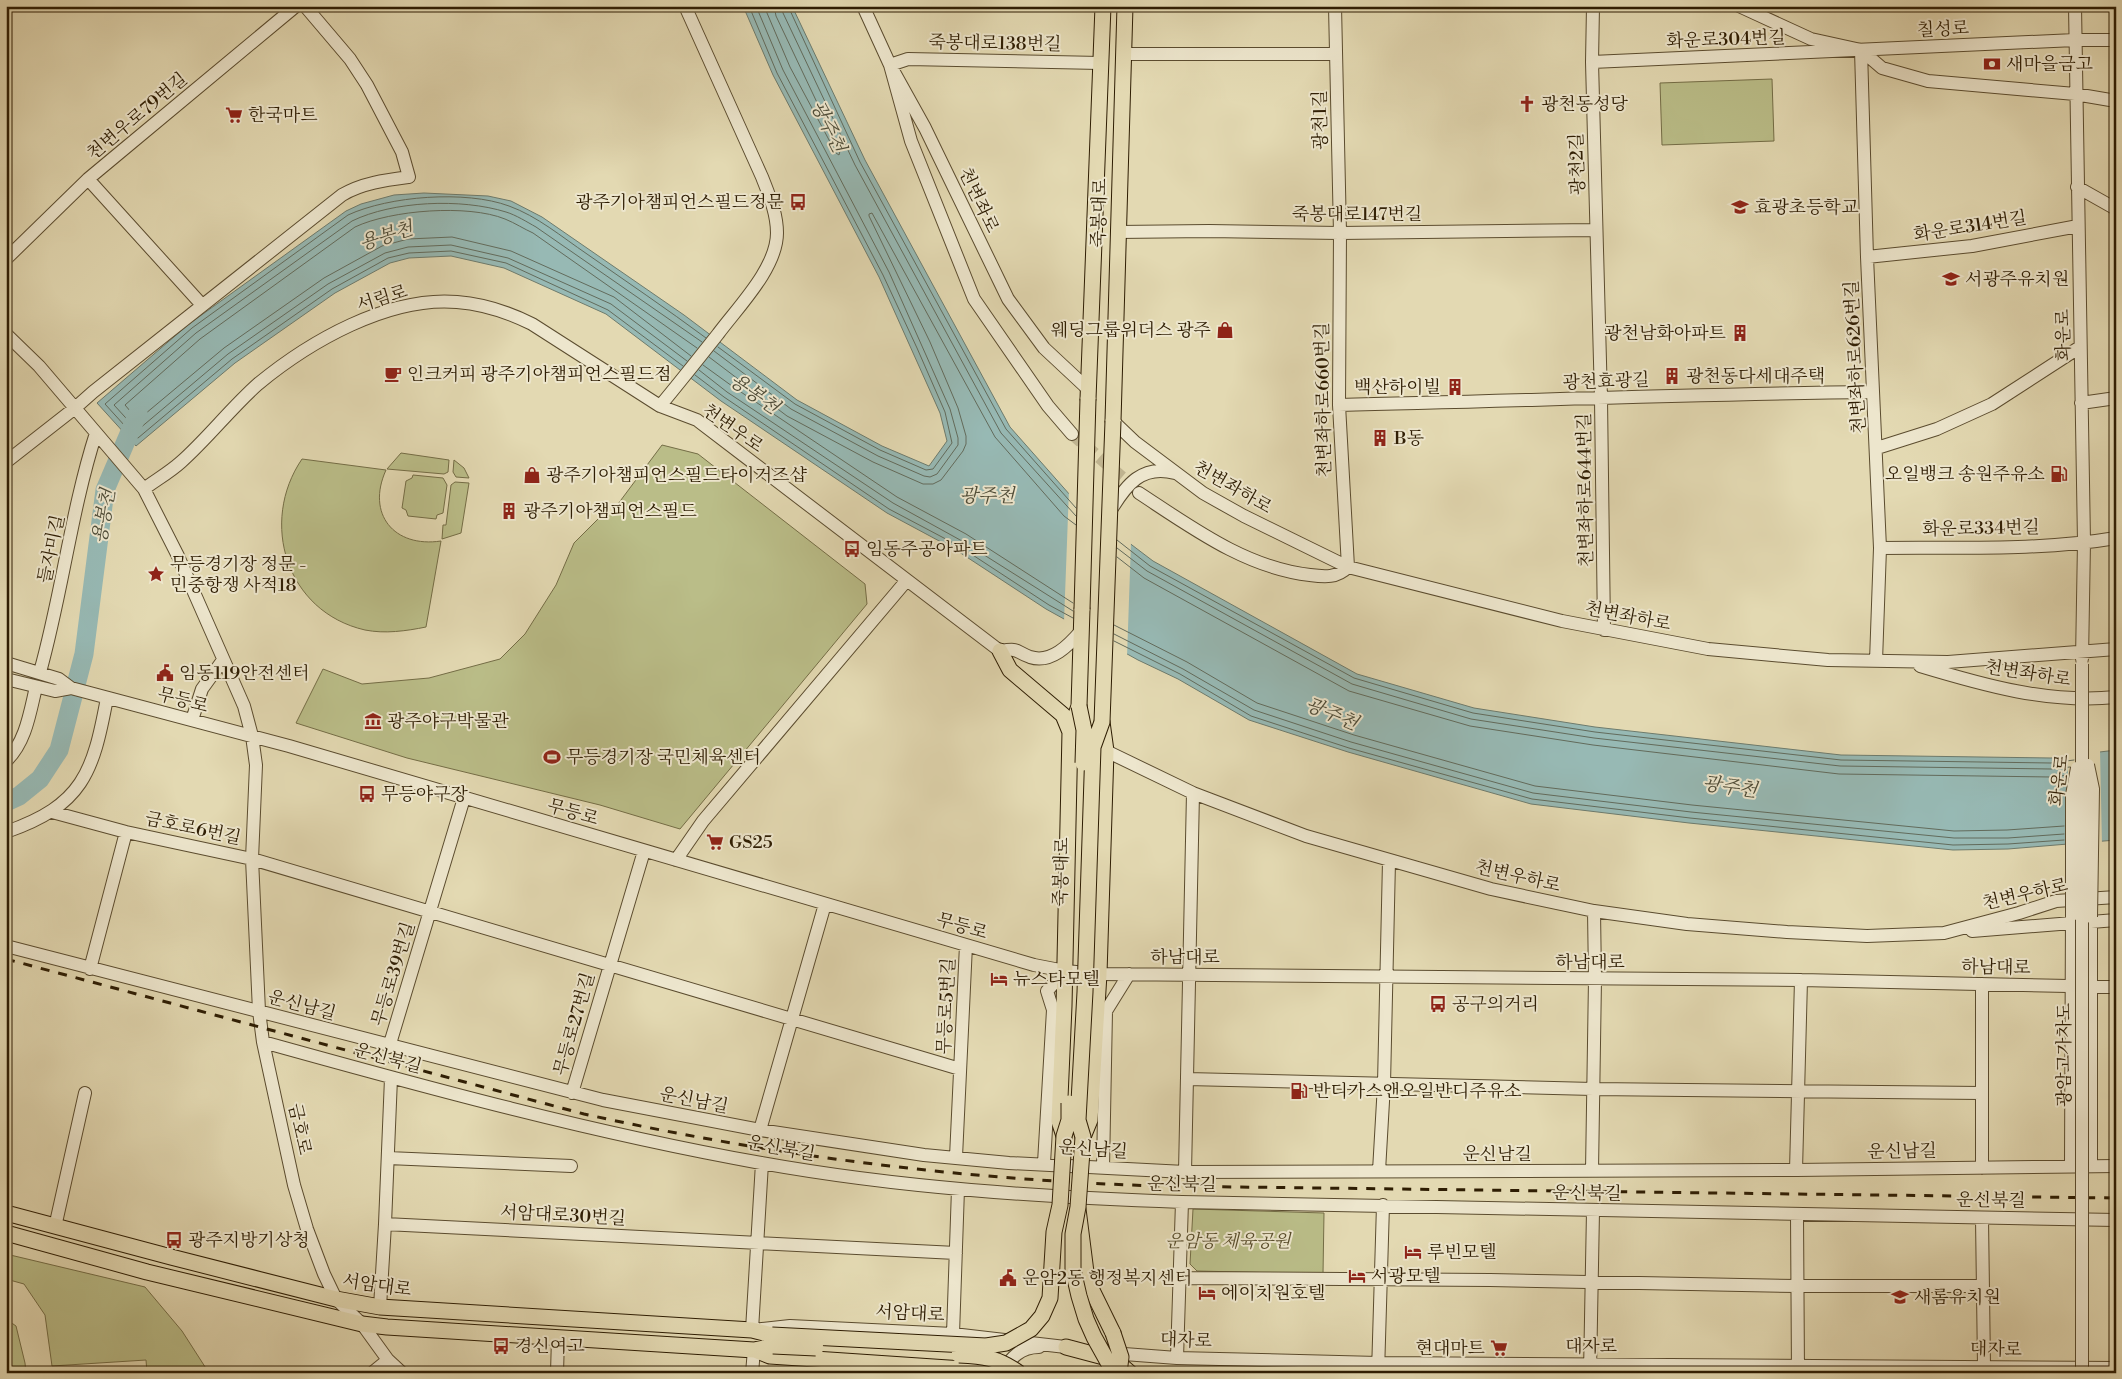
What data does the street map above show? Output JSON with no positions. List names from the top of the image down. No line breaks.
{"streets":{"main road":["죽봉대로","서암대로"],"street":["칠성로","화운로304번길","죽봉대로138번길","천변우로79번길","광천1길","광천2길","천변좌로","죽봉대로147번길","화운로314번길","서림로","화운로","천변좌하로626번길","광천효광길","천변좌하로660번길","천변우로","천변좌하로","천변좌하로644번길","화운로334번길","들자미길","무등로","금호로6번길","천변우하로","하남대로","무등로39번길","운신남길","무등로5번길","무등로27번길","광암고가차도","운신북길","금호로","서암대로30번길","대자로"]},"crossings":[["칠성로","화운로304번길"],["칠성로","화운로"],["칠성로","천변좌하로626번길"],["화운로304번길","광천2길"],["화운로304번길","화운로"],["화운로304번길","천변좌하로626번길"],["죽봉대로138번길","천변좌로"],["죽봉대로138번길","죽봉대로"],["광천1길","죽봉대로147번길"],["광천1길","천변좌하로660번길"],["광천2길","죽봉대로147번길"],["광천2길","천변좌하로644번길"],["천변좌로","죽봉대로"],["죽봉대로","죽봉대로147번길"],["죽봉대로","천변좌하로"],["죽봉대로147번길","천변좌하로660번길"],["죽봉대로147번길","천변좌하로644번길"],["화운로314번길","화운로"],["화운로314번길","천변좌하로626번길"],["서림로","천변우로"],["화운로","천변좌하로"],["화운로","화운로334번길"],["화운로","천변우하로"],["화운로","하남대로"],["화운로","운신남길"],["화운로","광암고가차도"],["천변좌하로626번길","광천효광길"],["천변좌하로626번길","천변좌하로"],["천변좌하로626번길","화운로334번길"],["광천효광길","천변좌하로660번길"],["광천효광길","천변좌하로644번길"],["천변좌하로660번길","천변좌하로"],["천변좌하로","천변좌하로644번길"],["들자미길","무등로"],["무등로","하남대로"],["무등로","무등로39번길"],["무등로","무등로5번길"],["무등로","무등로27번길"],["무등로","금호로"],["금호로6번길","무등로39번길"],["금호로6번길","운신남길"],["금호로6번길","금호로"],["무등로39번길","운신남길"],["무등로39번길","무등로27번길"],["무등로39번길","금호로"],["운신남길","무등로5번길"],["운신남길","무등로27번길"],["운신남길","금호로"],["무등로5번길","무등로27번길"],["광암고가차도","대자로"],["운신북길","금호로"],["금호로","서암대로"],["서암대로","대자로"]],"water":["광주천","용봉천"],"parks":["운암동 체육공원"],"places":{"bank":["새마을금고"],"church":["광천동성당"],"supermarket":["한국마트","GS25","현대마트"],"bus stop":["광주기아챔피언스필드정문","임동주공아파트","무등야구장","공구의거리","광주지방기상청","경신여고"],"school or university":["효광초등학교","서광주유치원","새롬유치원"],"shop":["웨딩그룹위더스 광주","광주기아챔피언스필드타이거즈샵"],"building":["광천남화아파트","광천동다세대주택","백산하이빌","B동","광주기아챔피언스필드"],"cafe":["인크커피 광주기아챔피언스필드점"],"fuel station":["오일뱅크 송원주유소","반디가스앤오일반디주유소"],"place":["무등경기장 정문 - 민중항쟁 사적18"],"public building":["임동119안전센터","운암2동 행정복지센터"],"museum":["광주야구박물관"],"sports":["무등경기장 국민체육센터"],"hotel":["뉴스타모텔","루빈모텔","서광모텔","에이치원호텔"]}}
